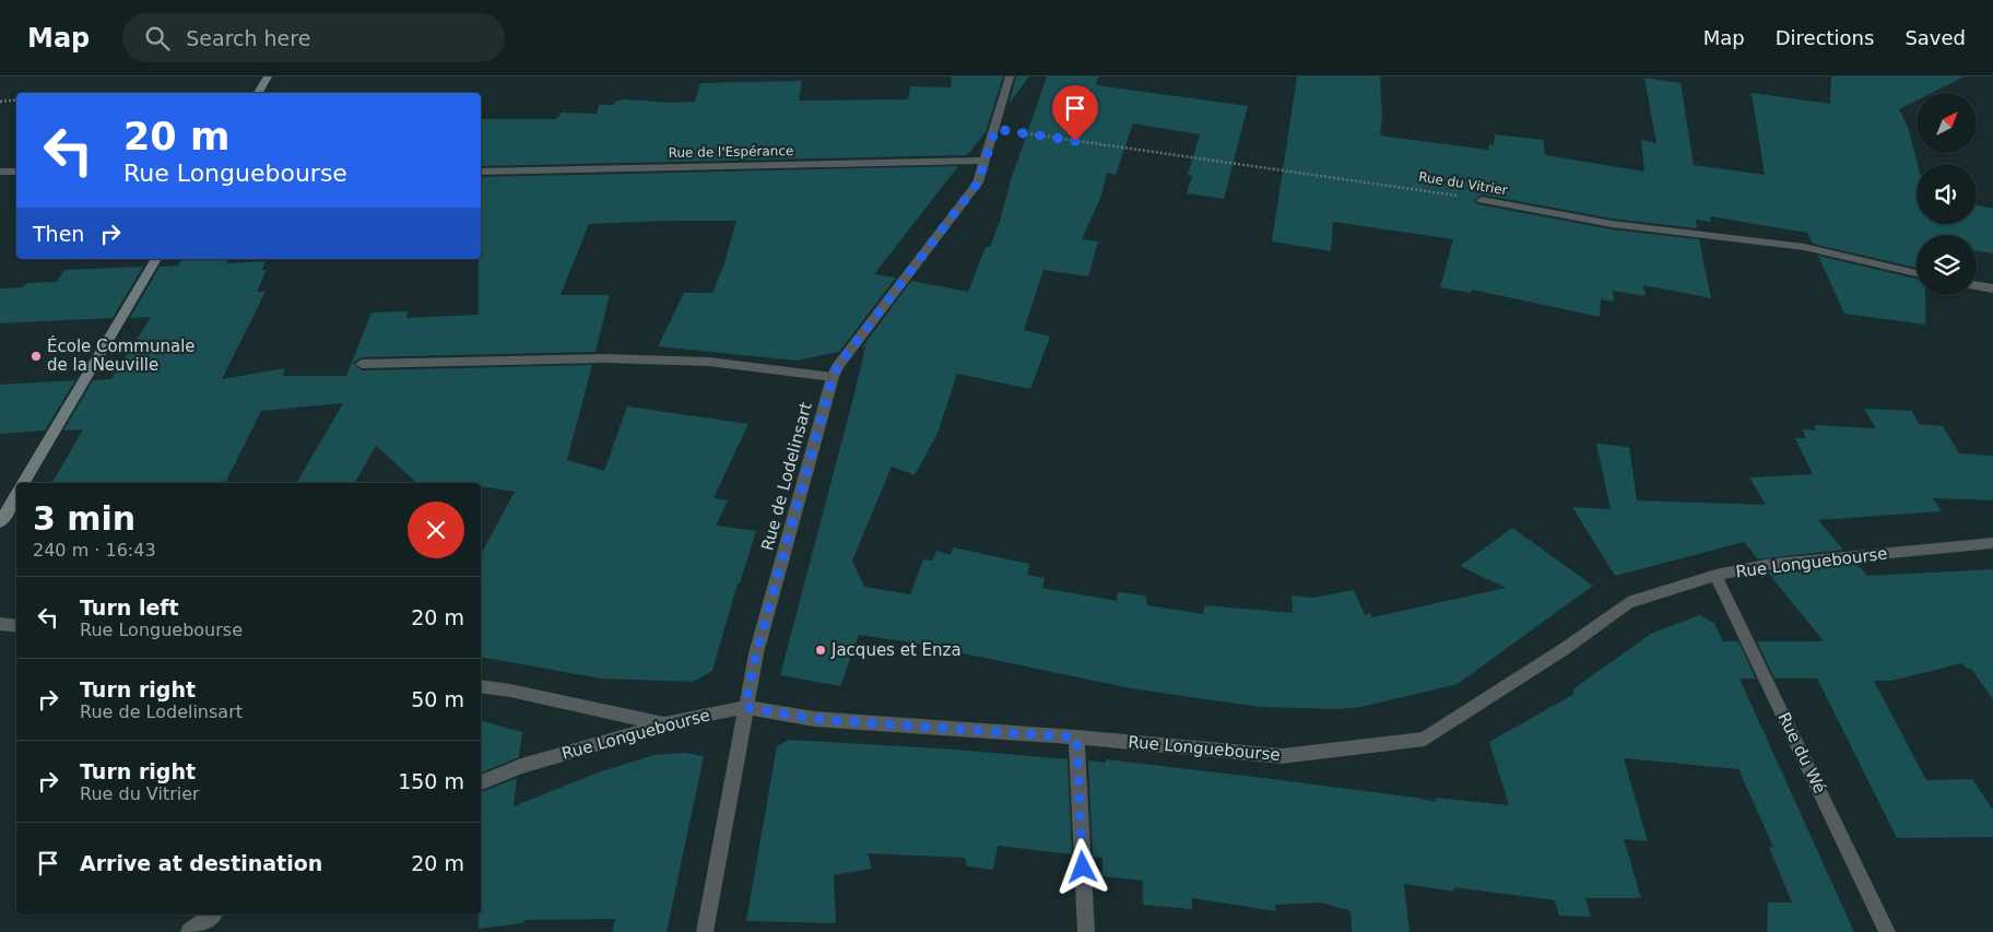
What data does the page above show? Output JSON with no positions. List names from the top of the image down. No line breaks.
{"streets":{"street":["Rue de l'Espérance","Rue du Vitrier","Rue de Lodelinsart","Rue Longuebourse","Rue du Wé"]},"crossings":[["Rue de l'Espérance","Rue de Lodelinsart"],["Rue du Vitrier","Rue de Lodelinsart"],["Rue de Lodelinsart","Rue Longuebourse"],["Rue Longuebourse","Rue du Wé"]],"places":["École Communale de la Neuville","Jacques et Enza"],"north":"top right","page":{"header":"Map","search":"Search here","nav":["Map","Directions","Saved"],"turn":["20 m","Rue Longuebourse"],"then":"Then","heading":["3 min","240 m · 16:43"],"list":[{"name":"Turn left","note":"Rue Longuebourse","value":"20 m"},{"name":"Turn right","note":"Rue de Lodelinsart","value":"50 m"},{"name":"Turn right","note":"Rue du Vitrier","value":"150 m"},{"name":"Arrive at destination","value":"20 m"}]}}
